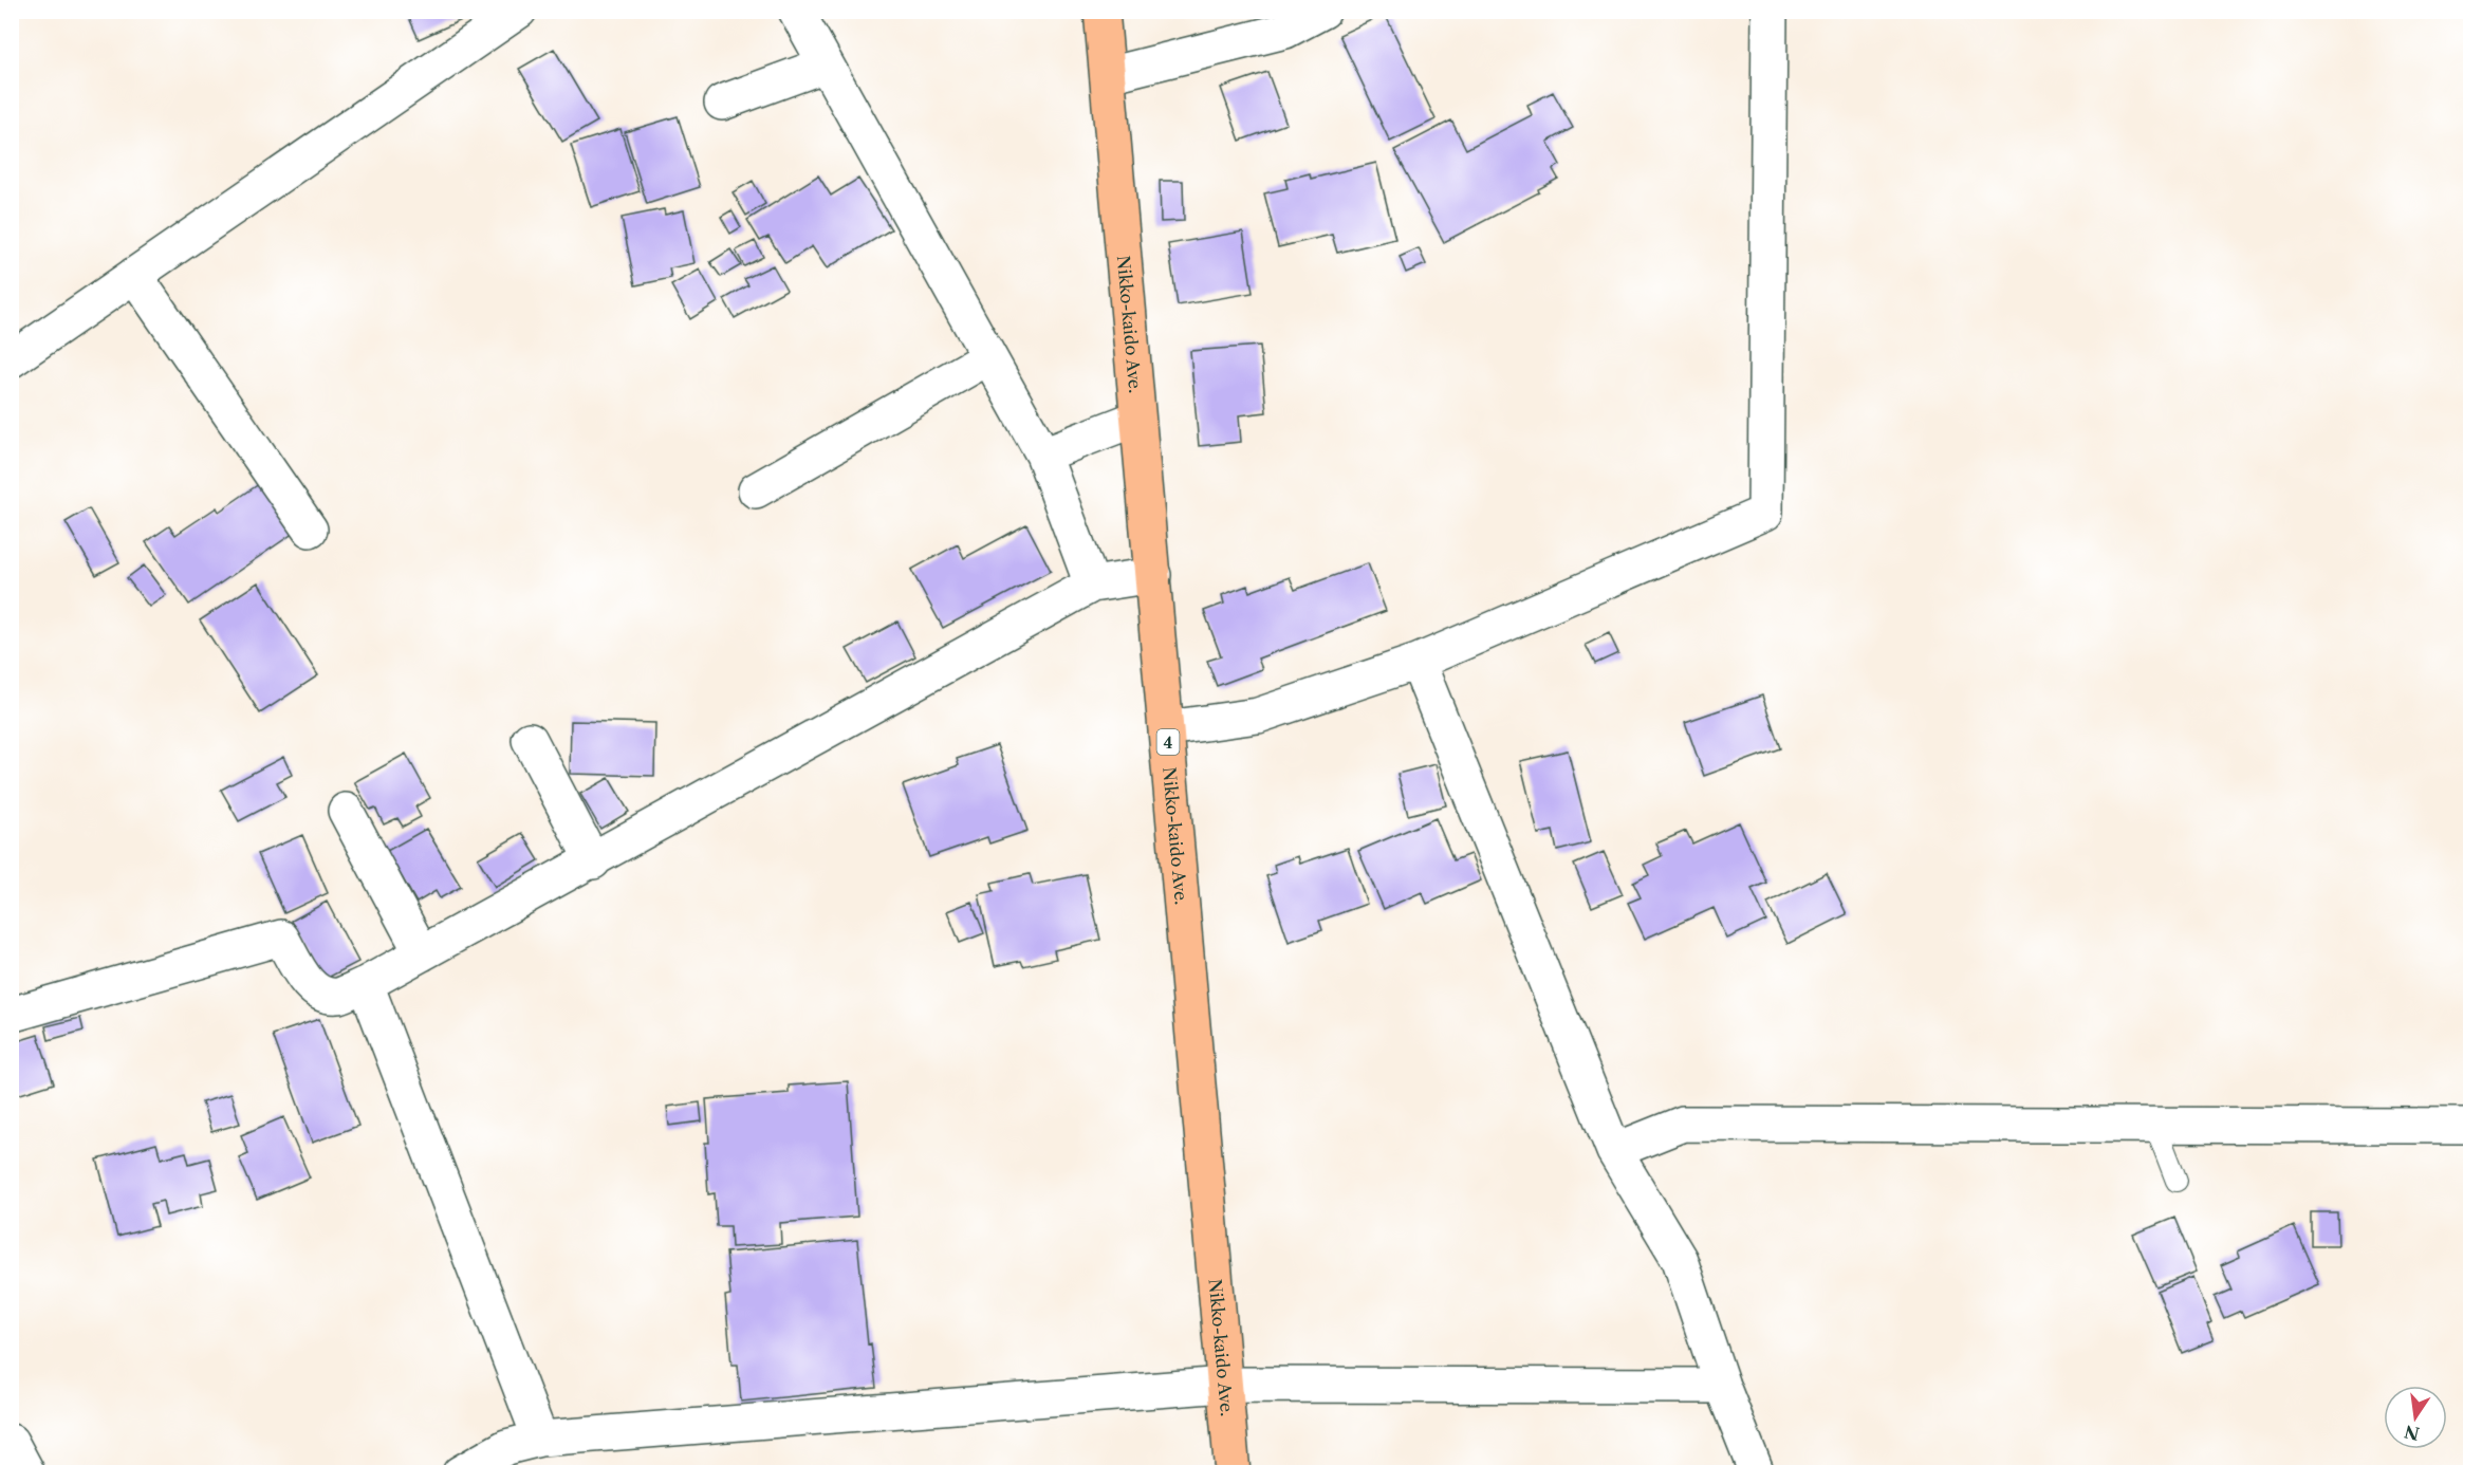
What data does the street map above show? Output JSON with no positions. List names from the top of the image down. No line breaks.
{"streets":{"highway":["Nikko-kaido Ave.","4"]},"north":"bottom"}
